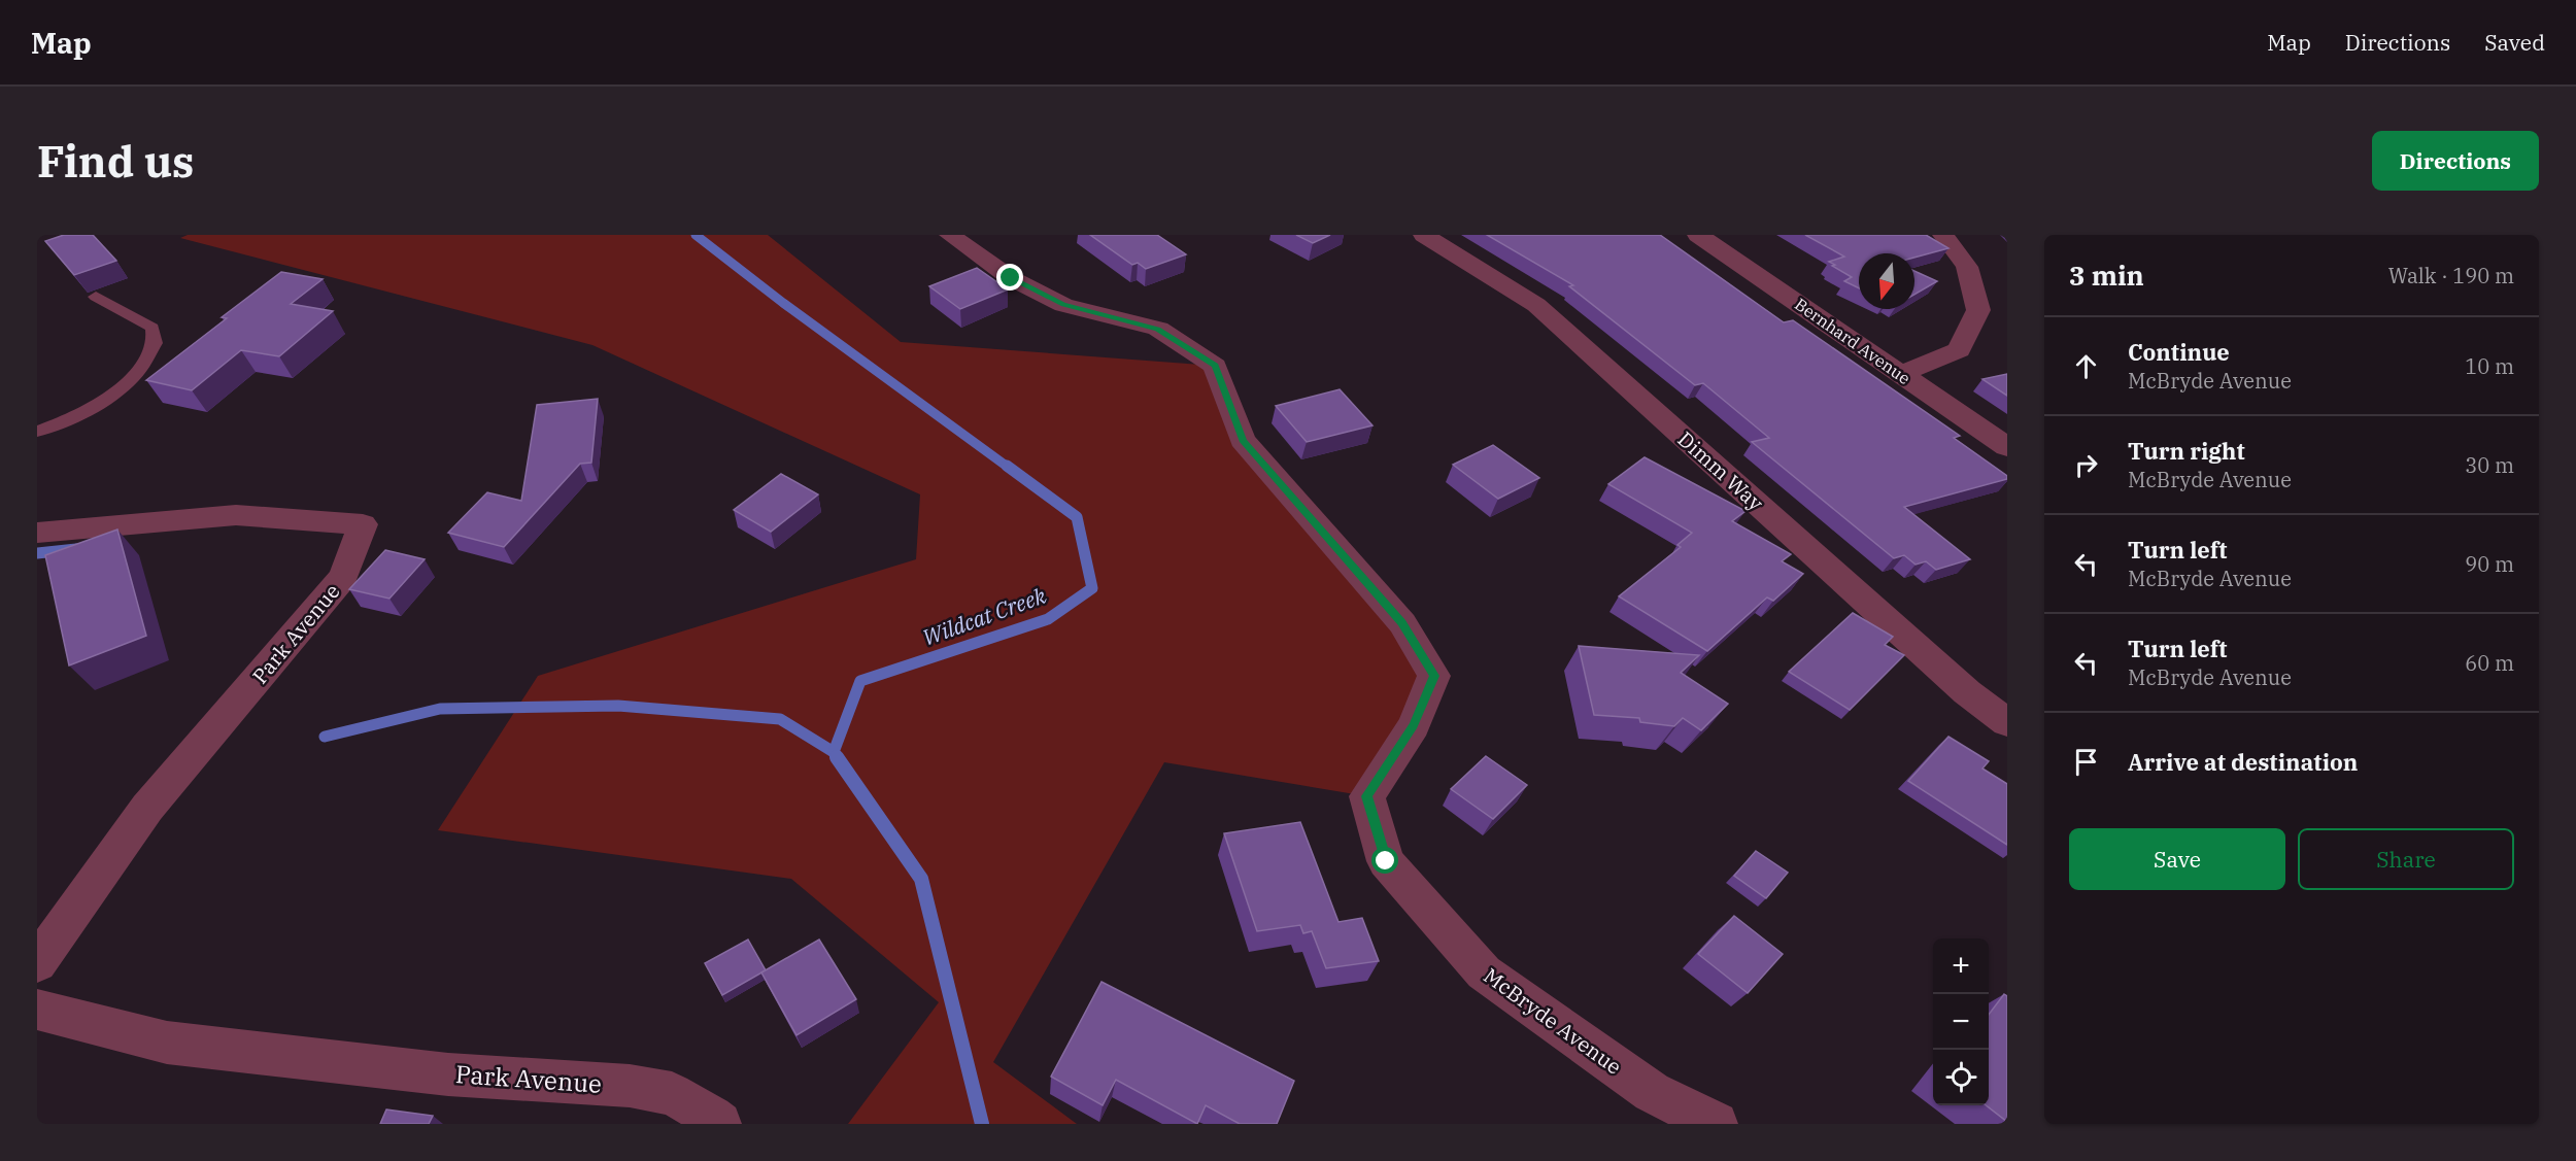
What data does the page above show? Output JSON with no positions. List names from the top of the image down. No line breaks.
{"streets":{"street":["Bernhard Avenue","Dimm Way","Park Avenue","McBryde Avenue"]},"water":["Wildcat Creek"],"north":"bottom","page":{"header":"Map","nav":["Map","Directions","Saved"],"buttons":["Directions",["Save","Share"]],"title":"Find us","heading":["3 min","Walk · 190 m"],"list":[["Continue","McBryde Avenue","10 m"],["Turn right","McBryde Avenue","30 m"],["Turn left","McBryde Avenue","90 m"],["Turn left","McBryde Avenue","60 m"],"Arrive at destination"],"map_buttons":["+","−"]}}
